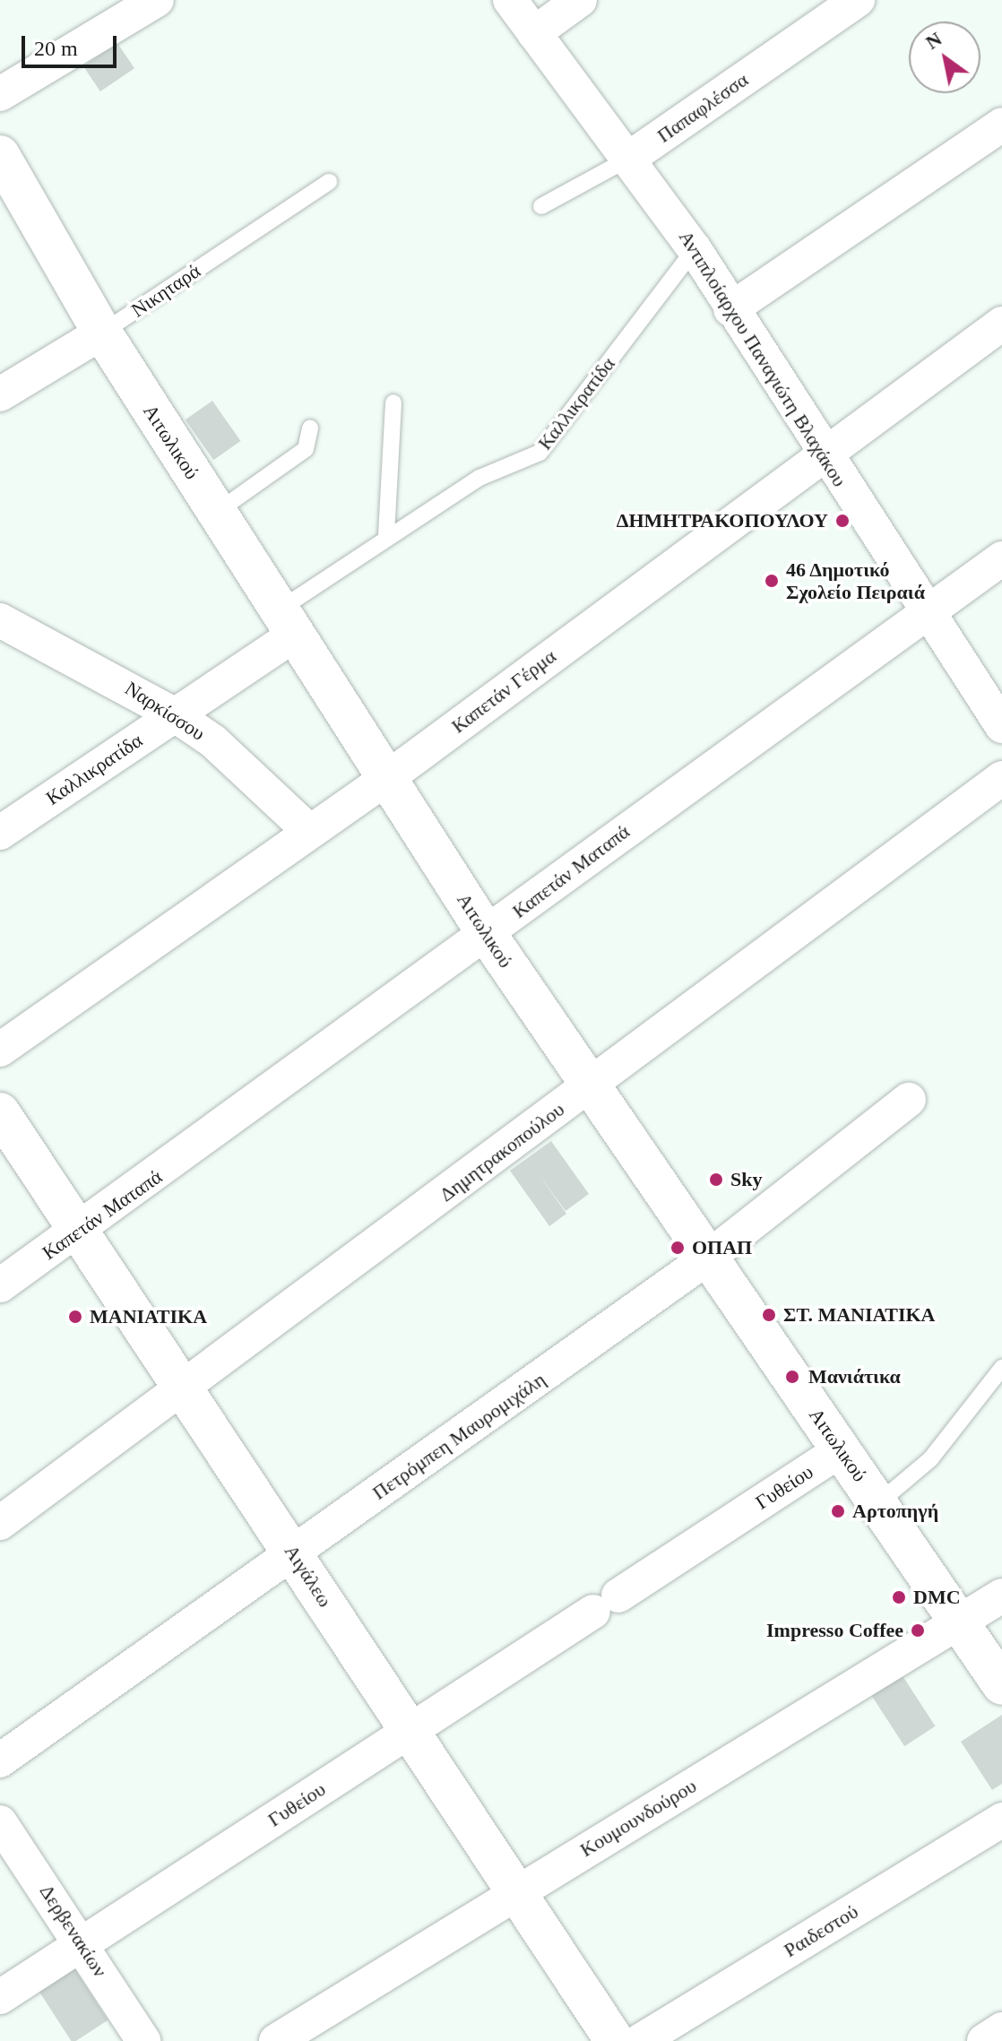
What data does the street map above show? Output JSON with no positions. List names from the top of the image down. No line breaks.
{"streets":{"street":["Παπαφλέσσα","Νικηταρά","Αντιπλοίαρχου Παναγιώτη Βλαχάκου","Καλλικρατίδα","Αιτωλικού","Καπετάν Γέρμα","Ναρκίσσου","Καπετάν Ματαπά","Δημητρακοπούλου","Πετρόμπεη Μαυρομιχάλη","Γυθείου","Αιγάλεω","Κουμουνδούρου","Δερβενακίων","Ραιδεστού"]},"crossings":[["Παπαφλέσσα","Αντιπλοίαρχου Παναγιώτη Βλαχάκου"],["Νικηταρά","Αιτωλικού"],["Αντιπλοίαρχου Παναγιώτη Βλαχάκου","Καλλικρατίδα"],["Αντιπλοίαρχου Παναγιώτη Βλαχάκου","Καπετάν Γέρμα"],["Αντιπλοίαρχου Παναγιώτη Βλαχάκου","Καπετάν Ματαπά"],["Καλλικρατίδα","Αιτωλικού"],["Καλλικρατίδα","Ναρκίσσου"],["Αιτωλικού","Καπετάν Γέρμα"],["Αιτωλικού","Καπετάν Ματαπά"],["Αιτωλικού","Δημητρακοπούλου"],["Αιτωλικού","Πετρόμπεη Μαυρομιχάλη"],["Αιτωλικού","Γυθείου"],["Αιτωλικού","Κουμουνδούρου"],["Καπετάν Γέρμα","Ναρκίσσου"],["Καπετάν Ματαπά","Αιγάλεω"],["Δημητρακοπούλου","Αιγάλεω"],["Πετρόμπεη Μαυρομιχάλη","Αιγάλεω"],["Γυθείου","Αιγάλεω"],["Γυθείου","Δερβενακίων"],["Αιγάλεω","Κουμουνδούρου"]],"places":["ΔΗΜΗΤΡΑΚΟΠΟΥΛΟΥ","46 Δημοτικό Σχολείο Πειραιά","Sky","ΟΠΑΠ","ΣΤ. ΜΑΝΙΑΤΙΚΑ","ΜΑΝΙΑΤΙΚΑ","Μανιάτικα","Αρτοπηγή","DMC","Impresso Coffee"],"scale_bar":"20 m","north":"top left"}
